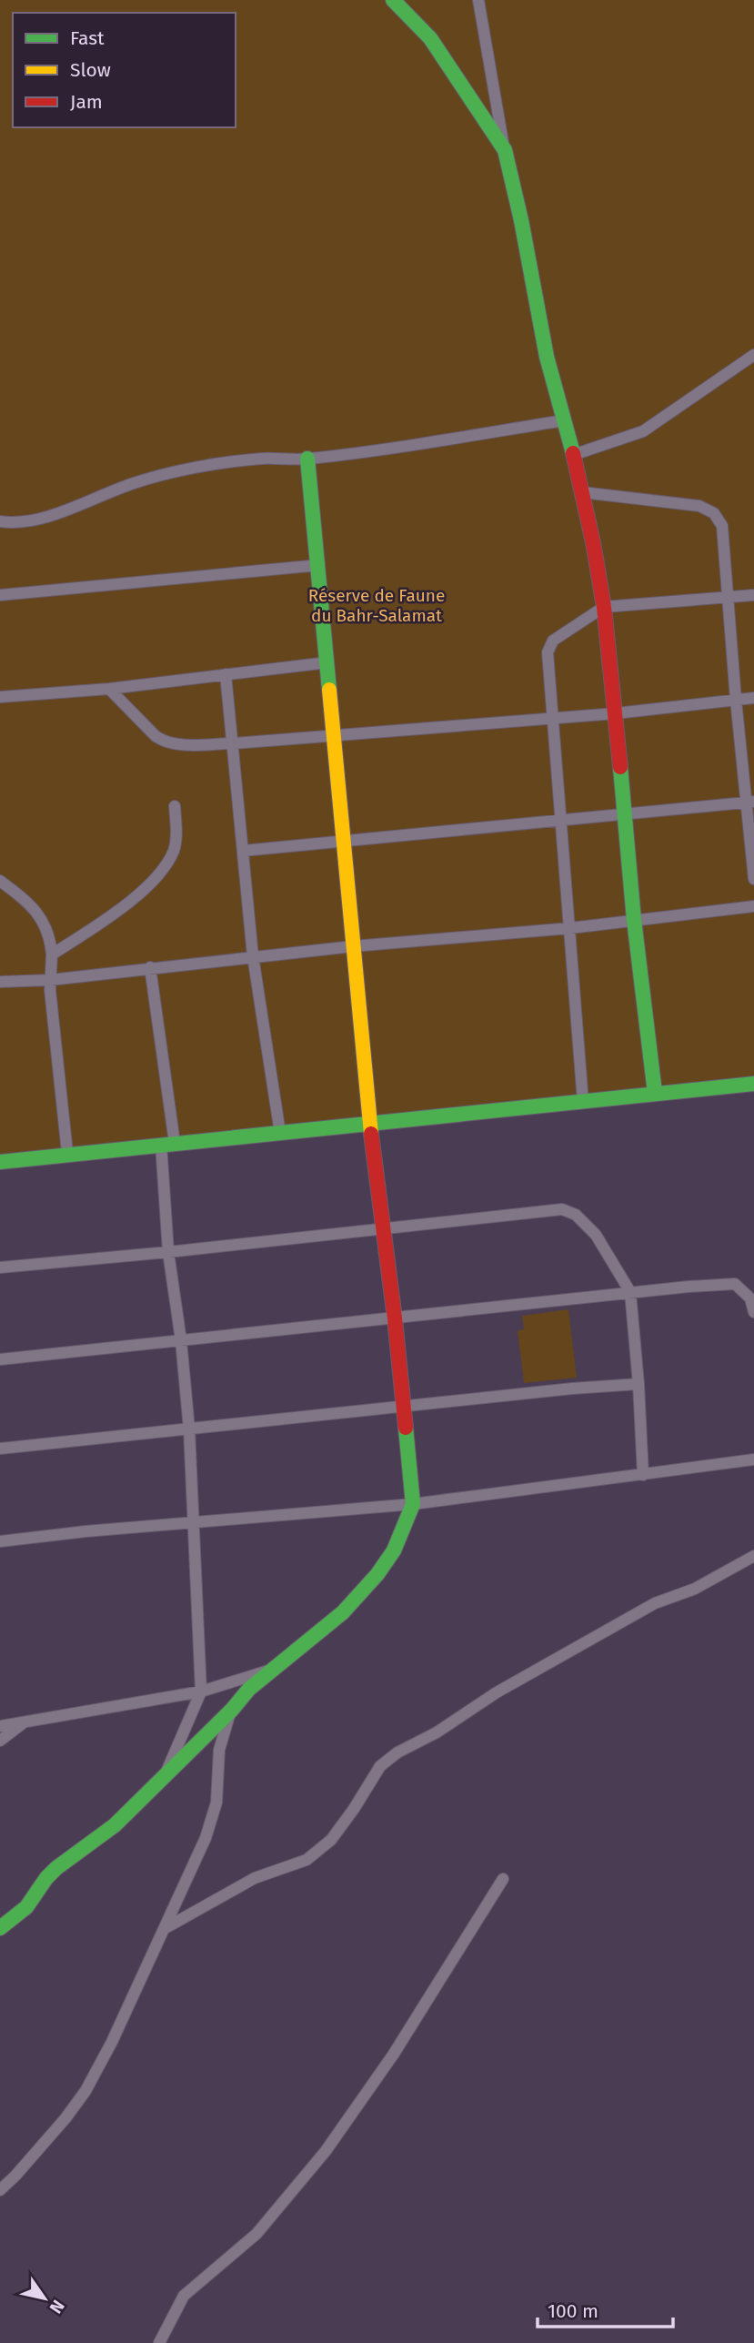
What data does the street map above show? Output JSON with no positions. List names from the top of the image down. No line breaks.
{"parks":["Réserve de Faune du Bahr-Salamat"],"legend":["Fast","Slow","Jam"],"scale_bar":"100 m","north":"bottom right"}
